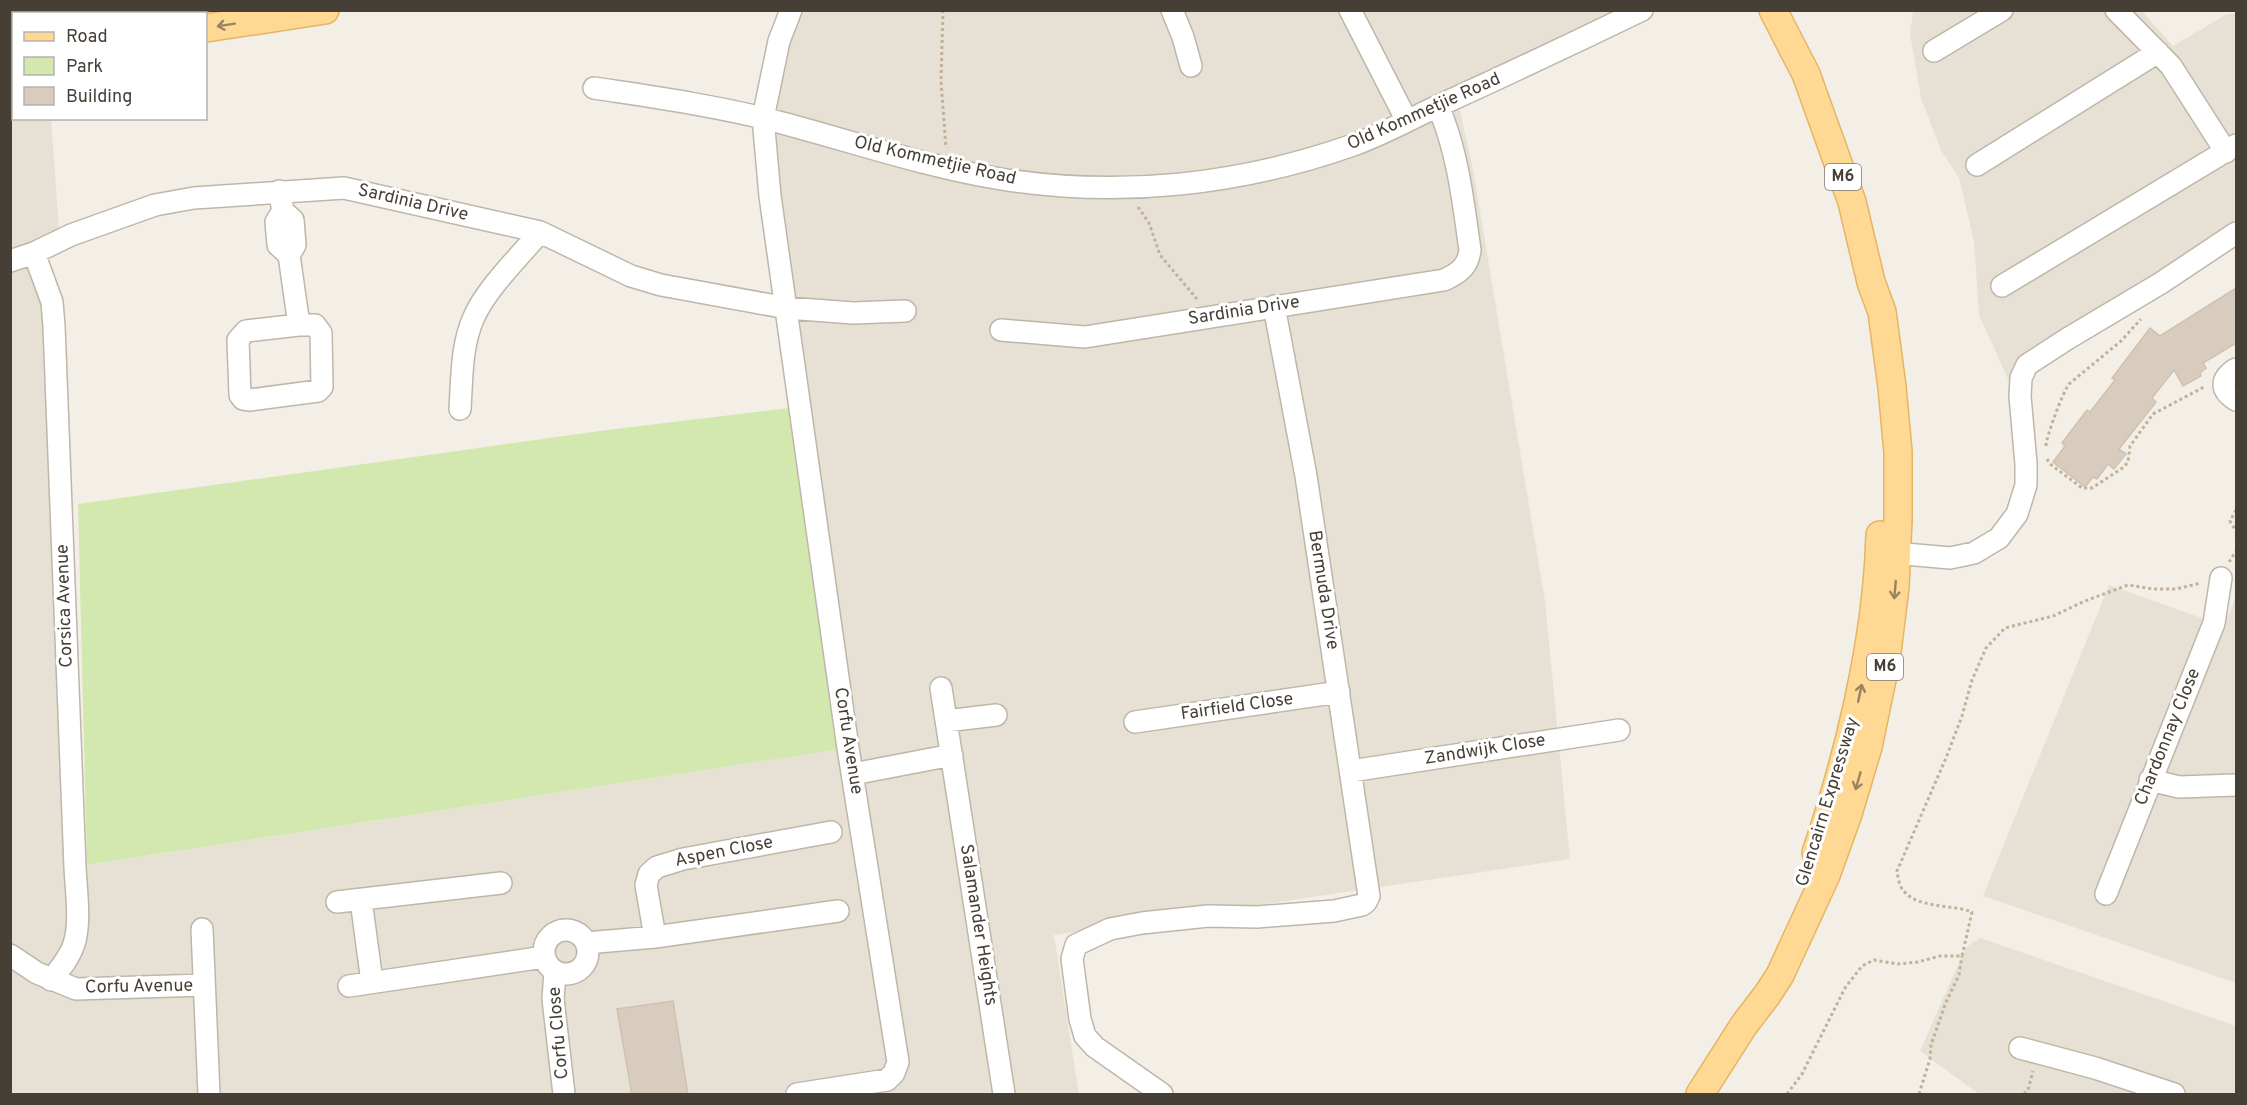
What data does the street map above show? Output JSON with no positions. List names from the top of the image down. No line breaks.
{"streets":{"main road":["M6","Glencairn Expressway"],"street":["Old Kommetjie Road","Sardinia Drive","Bermuda Drive","Corsica Avenue","Fairfield Close","Chardonnay Close","Corfu Avenue","Zandwijk Close","Aspen Close","Salamander Heights","Corfu Close"]},"crossings":[["Old Kommetjie Road","Sardinia Drive"],["Old Kommetjie Road","Corfu Avenue"],["Sardinia Drive","Bermuda Drive"],["Sardinia Drive","Corsica Avenue"],["Sardinia Drive","Corfu Avenue"],["Bermuda Drive","Fairfield Close"],["Bermuda Drive","Zandwijk Close"],["Corsica Avenue","Corfu Avenue"]],"legend":["Road","Park","Building"]}
